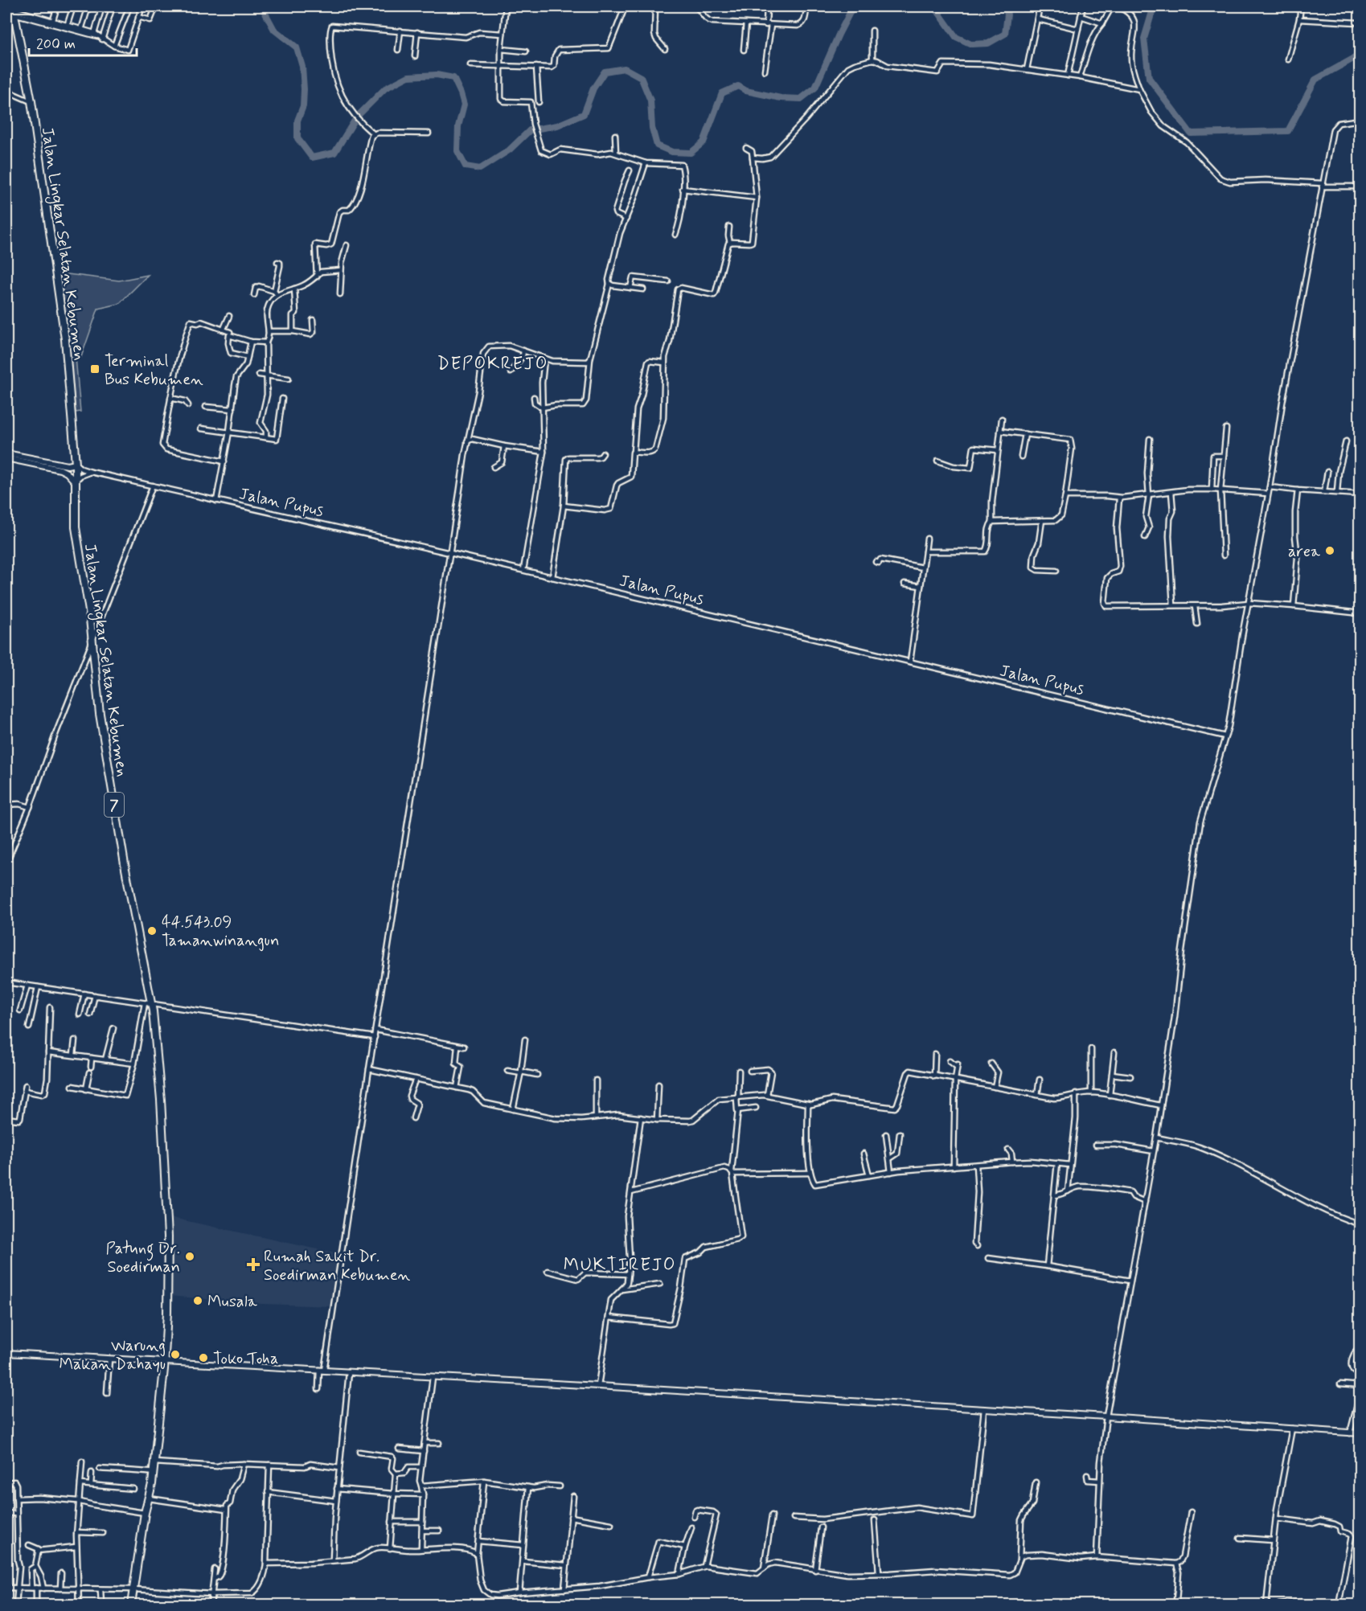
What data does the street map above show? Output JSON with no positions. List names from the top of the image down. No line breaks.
{"streets":{"highway":["Jalan Lingkar Selatan Kebumen","7"],"main road":["Jalan Pupus"]},"crossings":[["Jalan Lingkar Selatan Kebumen","Jalan Pupus"]],"districts":["DEPOKREJO","MUKTIREJO"],"places":{"transit":["Terminal Bus Kebumen"],"other":["area","44.543.09 Tamanwinangun","Patung Dr. Soedirman","Musala","Warung Makan Dahayu","Toko Toha"],"health":["Rumah Sakit Dr. Soedirman Kebumen"]},"scale_bar":"200 m"}
